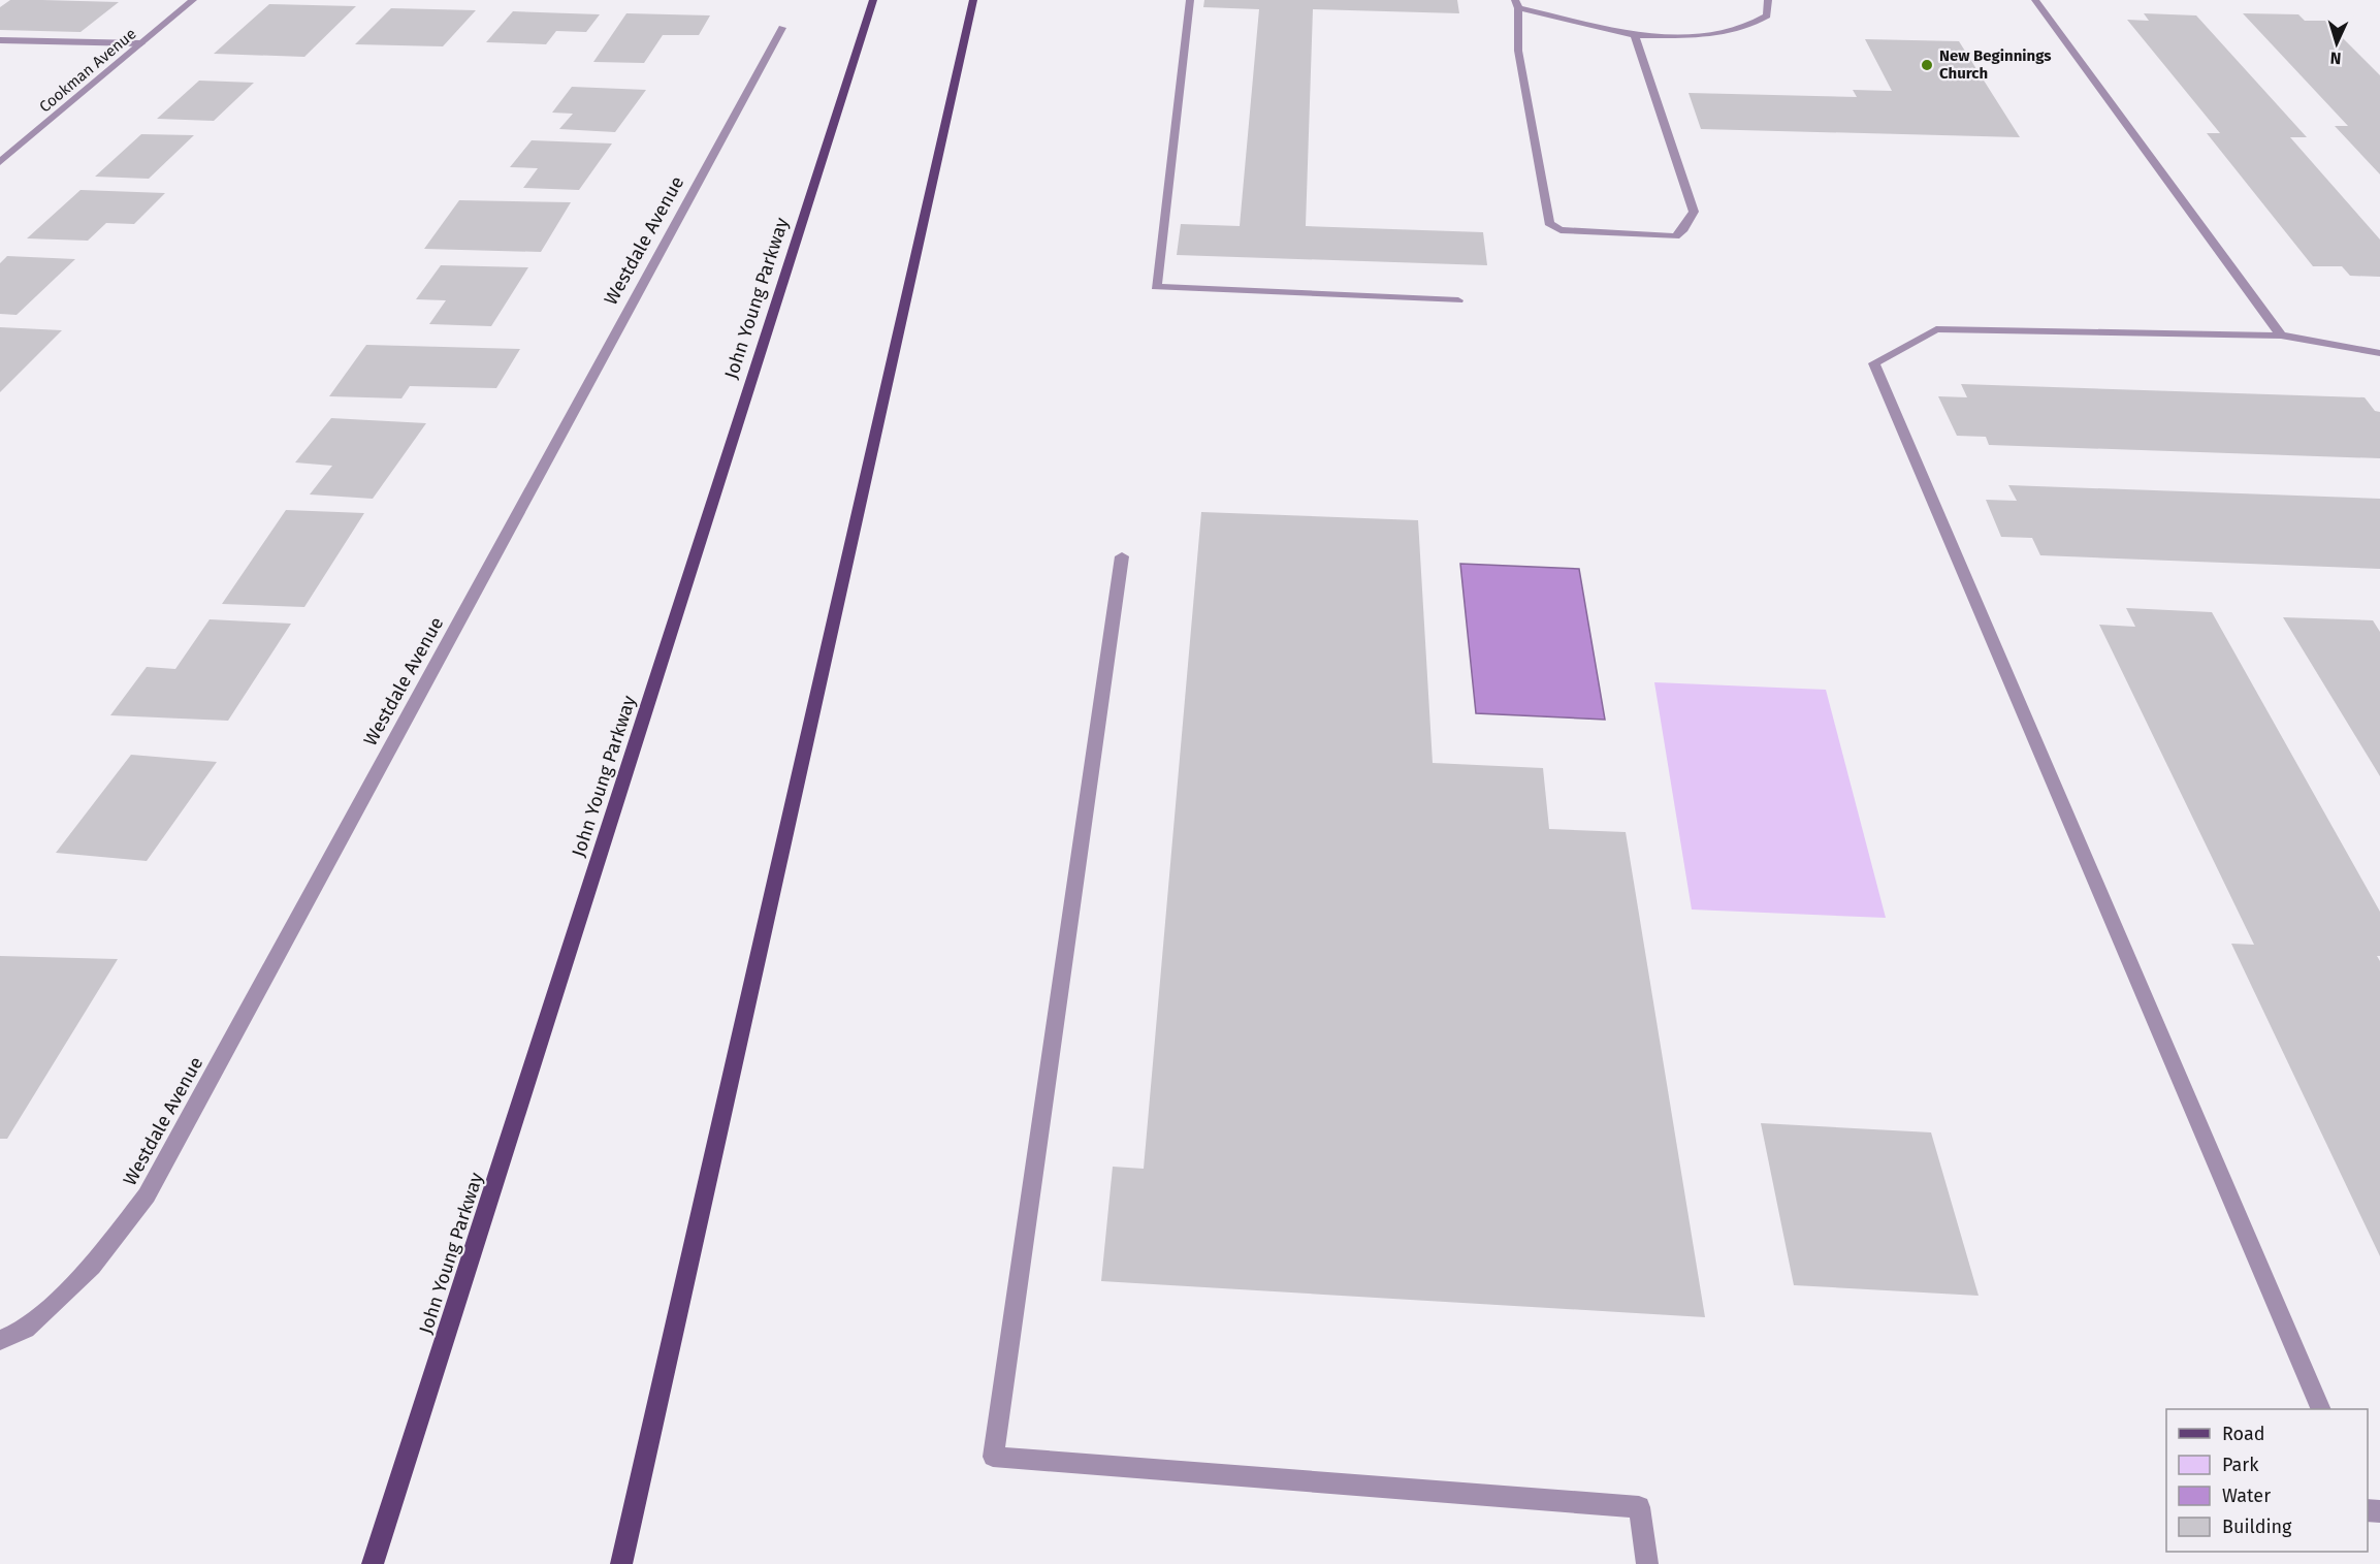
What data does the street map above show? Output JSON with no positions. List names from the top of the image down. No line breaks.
{"streets":{"main road":["John Young Parkway"],"street":["Cookman Avenue","Westdale Avenue"]},"places":["New Beginnings Church"],"legend":["Road","Park","Water","Building"],"north":"bottom"}
